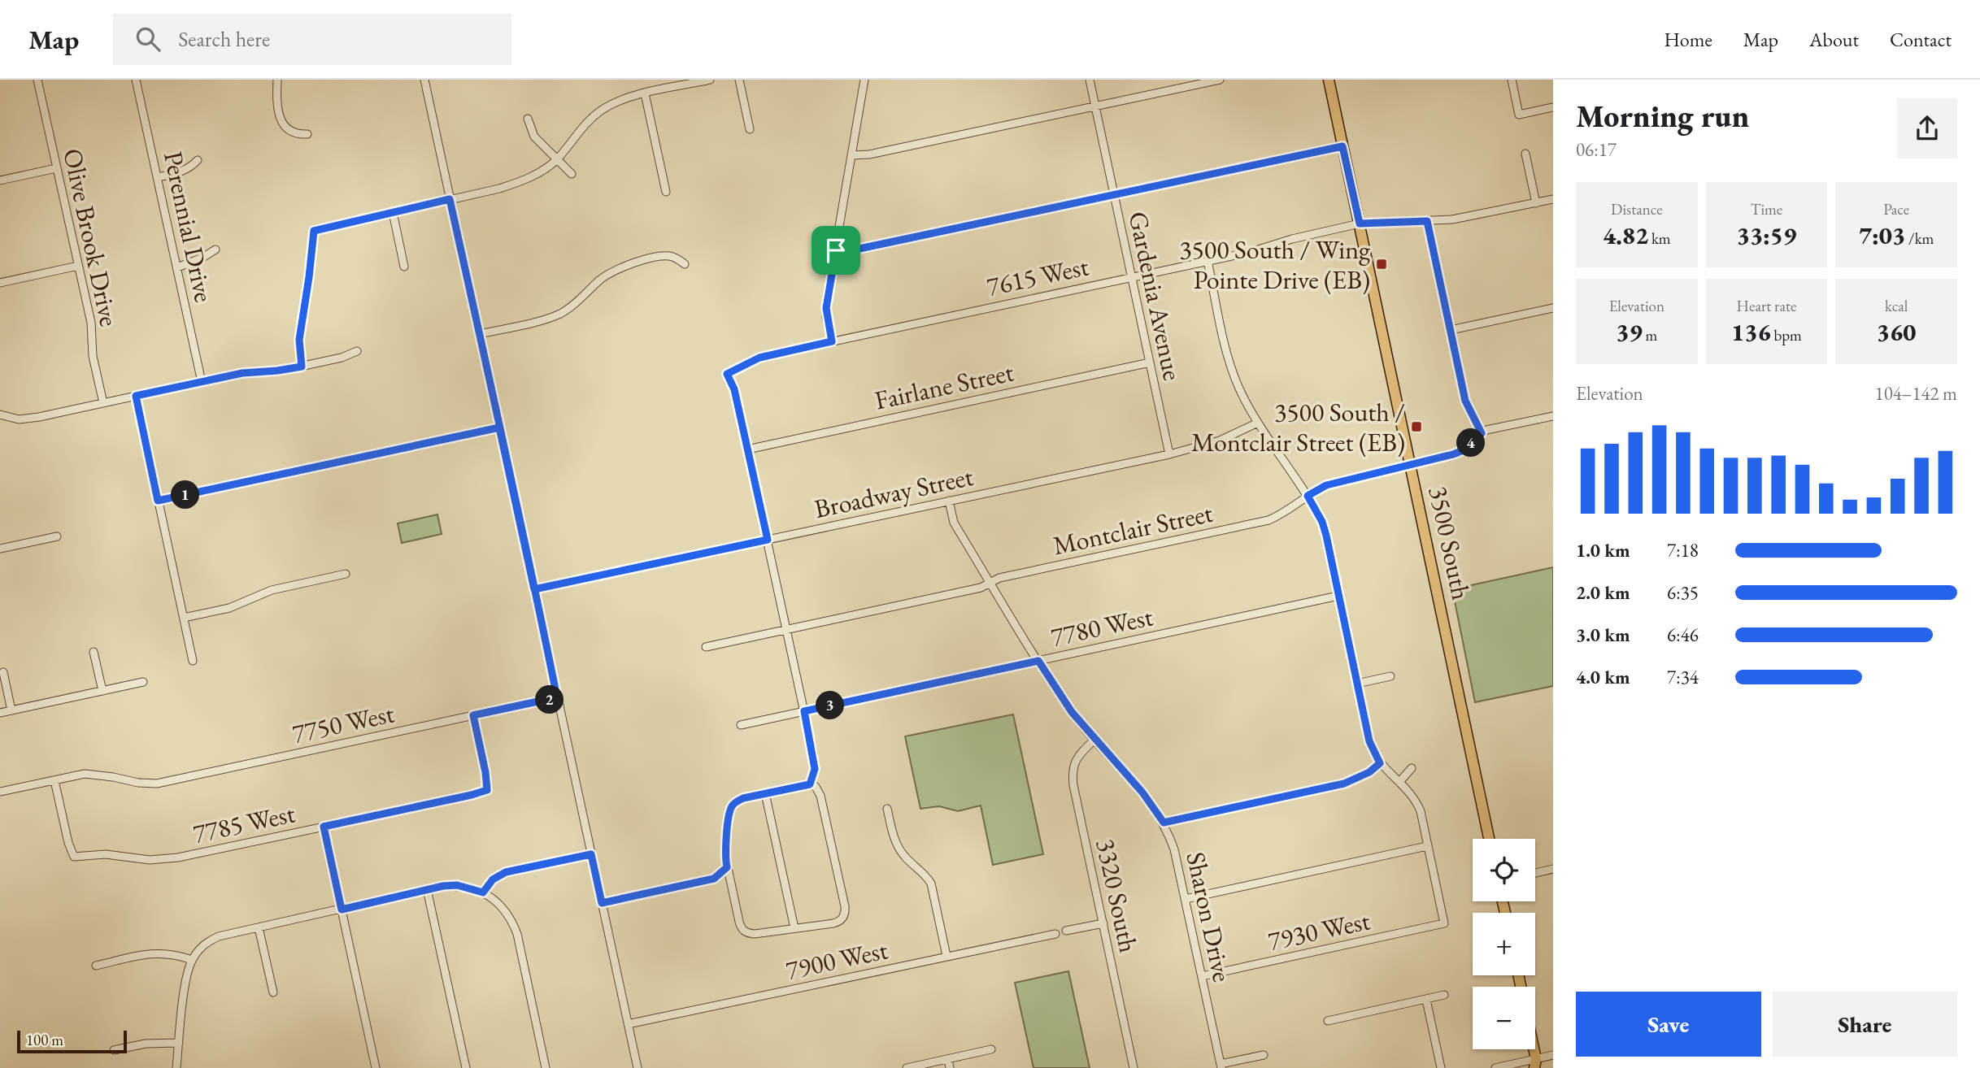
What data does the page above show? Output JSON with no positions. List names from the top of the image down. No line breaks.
{"streets":{"main road":["3500 South"],"street":["Perennial Drive","Olive Brook Drive","7615 West","Gardenia Avenue","Fairlane Street","Broadway Street","Montclair Street","7780 West","7750 West","7785 West","3320 South","Sharon Drive","7930 West","7900 West"]},"crossings":[["7615 West","Gardenia Avenue"],["7615 West","Fairlane Street"],["7615 West","3500 South"],["Gardenia Avenue","Fairlane Street"],["Gardenia Avenue","Broadway Street"],["Broadway Street","Sharon Drive"],["Montclair Street","3500 South"],["Montclair Street","Sharon Drive"],["7780 West","Sharon Drive"],["7750 West","7785 West"],["3320 South","Sharon Drive"],["Sharon Drive","7930 West"]],"places":{"transit":["3500 South / Wing Pointe Drive (EB)","3500 South / Montclair Street (EB)"]},"scale_bar":"100 m","page":{"header":"Map","search":"Search here","nav":["Home","Map","About","Contact"],"heading":["Morning run","06:17"],"stats":[["Distance","4.82 km"],["Time","33:59"],["Pace","7:03 /km"],["Elevation","39 m"],["Heart rate","136 bpm"],["kcal","360"]],"chart":["Elevation","104–142 m"],"pins":["4","1","2","3"],"list":[{"name":"1.0 km","note":"7:18"},{"name":"2.0 km","note":"6:35"},{"name":"3.0 km","note":"6:46"},{"name":"4.0 km","note":"7:34"}],"map_buttons":["+","−"],"buttons":["Save","Share"],"scale":"100 m"}}
